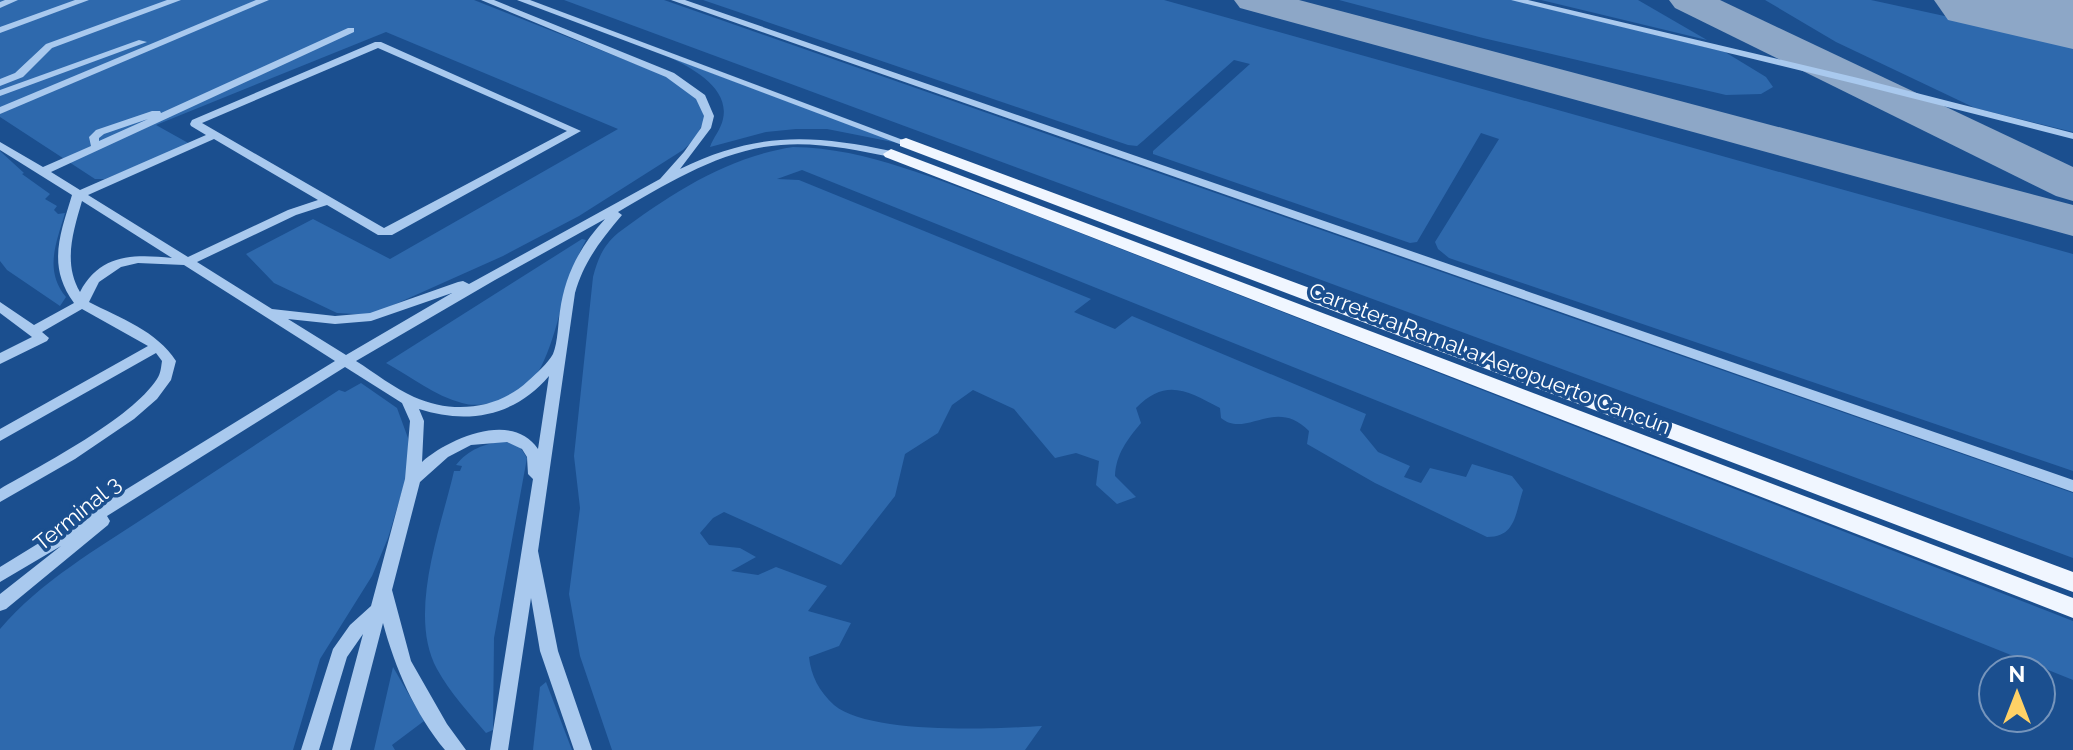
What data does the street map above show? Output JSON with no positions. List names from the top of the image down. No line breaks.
{"streets":{"main road":["Carretera Ramal a Aeropuerto Cancún"],"street":["Terminal 3"]},"north":"top"}
